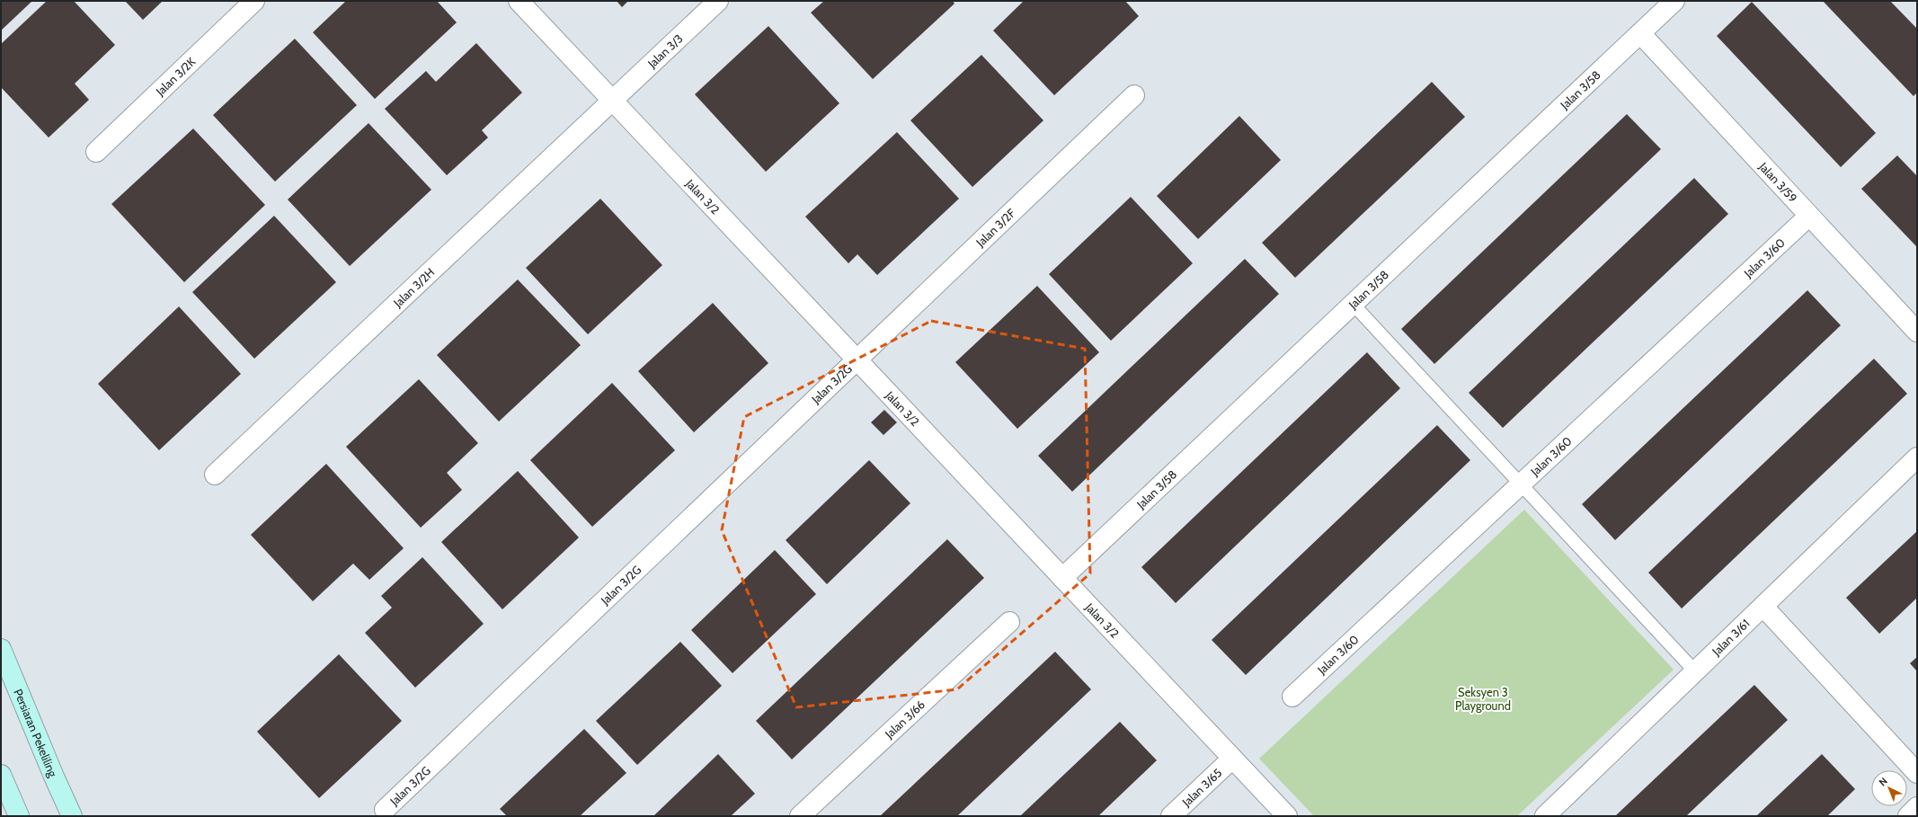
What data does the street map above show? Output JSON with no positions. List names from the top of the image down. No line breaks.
{"streets":{"main road":["Persiaran Pekeliling"],"street":["Jalan 3/3","Jalan 3/2K","Jalan 3/58","Jalan 3/59","Jalan 3/2","Jalan 3/2F","Jalan 3/60","Jalan 3/2H","Jalan 3/2G","Jalan 3/61","Jalan 3/66","Jalan 3/65"]},"crossings":[["Jalan 3/3","Jalan 3/2"],["Jalan 3/3","Jalan 3/2H"],["Jalan 3/58","Jalan 3/59"],["Jalan 3/58","Jalan 3/2"],["Jalan 3/59","Jalan 3/60"],["Jalan 3/2","Jalan 3/2F"],["Jalan 3/2","Jalan 3/2H"],["Jalan 3/2","Jalan 3/2G"],["Jalan 3/2","Jalan 3/65"],["Jalan 3/2F","Jalan 3/2G"]],"parks":["Seksyen 3 Playground"],"north":"top left"}
